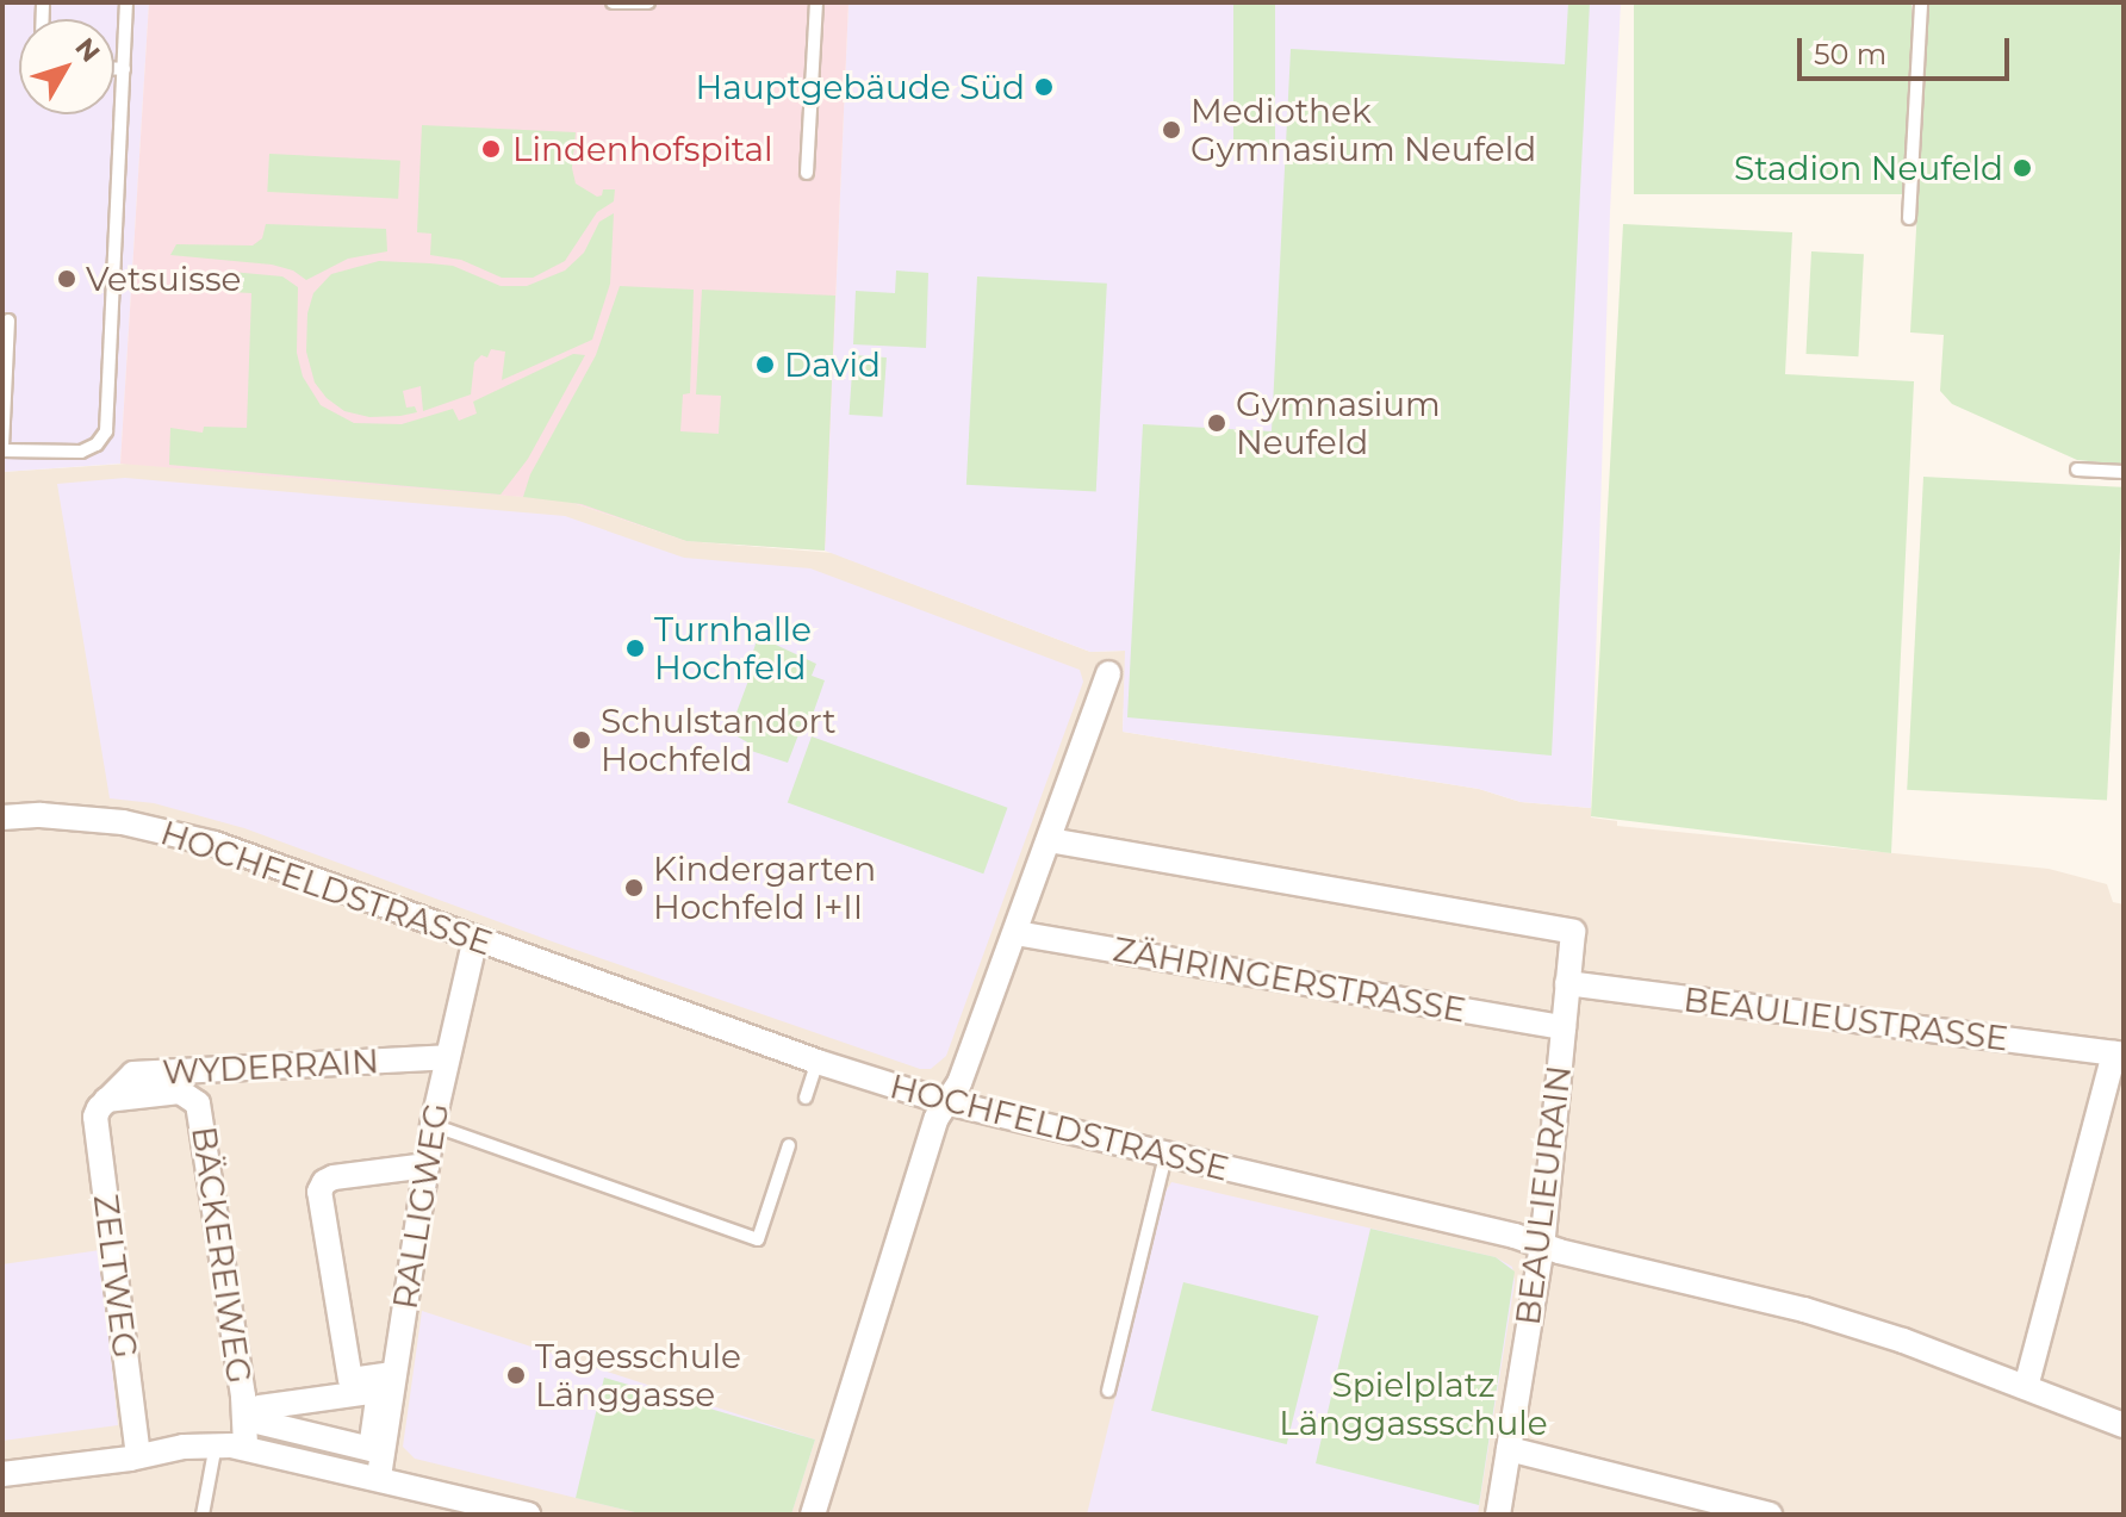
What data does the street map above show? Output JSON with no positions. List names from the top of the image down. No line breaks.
{"streets":{"street":["HOCHFELDSTRASSE","ZÄHRINGERSTRASSE","BEAULIEUSTRASSE","WYDERRAIN","BEAULIEURAIN","RALLIGWEG","BÄCKEREIWEG","ZELTWEG"]},"crossings":[["HOCHFELDSTRASSE","BEAULIEURAIN"],["HOCHFELDSTRASSE","RALLIGWEG"],["ZÄHRINGERSTRASSE","BEAULIEURAIN"],["BEAULIEUSTRASSE","BEAULIEURAIN"],["WYDERRAIN","RALLIGWEG"],["WYDERRAIN","BÄCKEREIWEG"],["WYDERRAIN","ZELTWEG"],["BÄCKEREIWEG","ZELTWEG"]],"parks":["Spielplatz Länggassschule"],"places":["Hauptgebäude Süd","Mediothek Gymnasium Neufeld","Lindenhofspital","Stadion Neufeld","Vetsuisse","David","Gymnasium Neufeld","Turnhalle Hochfeld","Schulstandort Hochfeld","Kindergarten Hochfeld I+II","Tagesschule Länggasse"],"scale_bar":"50 m","north":"top right"}
